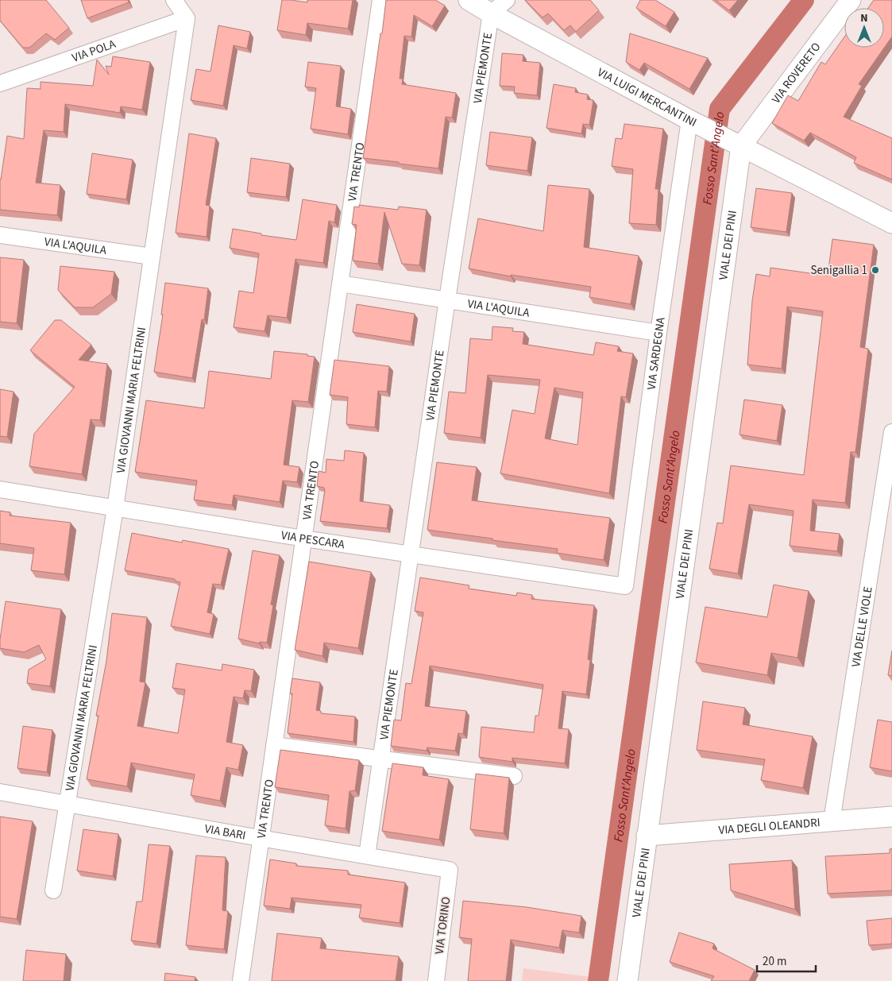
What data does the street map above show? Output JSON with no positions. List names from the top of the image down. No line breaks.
{"streets":{"street":["VIA POLA","VIA PIEMONTE","VIA ROVERETO","VIA LUIGI MERCANTINI","VIA TRENTO","VIALE DEI PINI","VIA L'AQUILA","VIA SARDEGNA","VIA GIOVANNI MARIA FELTRINI","VIA PESCARA","VIA DELLE VIOLE","VIA DEGLI OLEANDRI","VIA BARI","VIA TORINO"]},"crossings":[["VIA POLA","VIA GIOVANNI MARIA FELTRINI"],["VIA PIEMONTE","VIA LUIGI MERCANTINI"],["VIA PIEMONTE","VIA L'AQUILA"],["VIA PIEMONTE","VIA PESCARA"],["VIA PIEMONTE","VIA BARI"],["VIA ROVERETO","VIA LUIGI MERCANTINI"],["VIA ROVERETO","VIALE DEI PINI"],["VIA LUIGI MERCANTINI","VIALE DEI PINI"],["VIA LUIGI MERCANTINI","VIA SARDEGNA"],["VIA TRENTO","VIA L'AQUILA"],["VIA TRENTO","VIA PESCARA"],["VIA TRENTO","VIA BARI"],["VIALE DEI PINI","VIA DEGLI OLEANDRI"],["VIA L'AQUILA","VIA SARDEGNA"],["VIA L'AQUILA","VIA GIOVANNI MARIA FELTRINI"],["VIA SARDEGNA","VIA PESCARA"],["VIA GIOVANNI MARIA FELTRINI","VIA PESCARA"],["VIA GIOVANNI MARIA FELTRINI","VIA BARI"],["VIA DELLE VIOLE","VIA DEGLI OLEANDRI"],["VIA BARI","VIA TORINO"]],"water":["Fosso Sant'Angelo"],"places":["Senigallia 1"],"scale_bar":"20 m","north":"top"}
